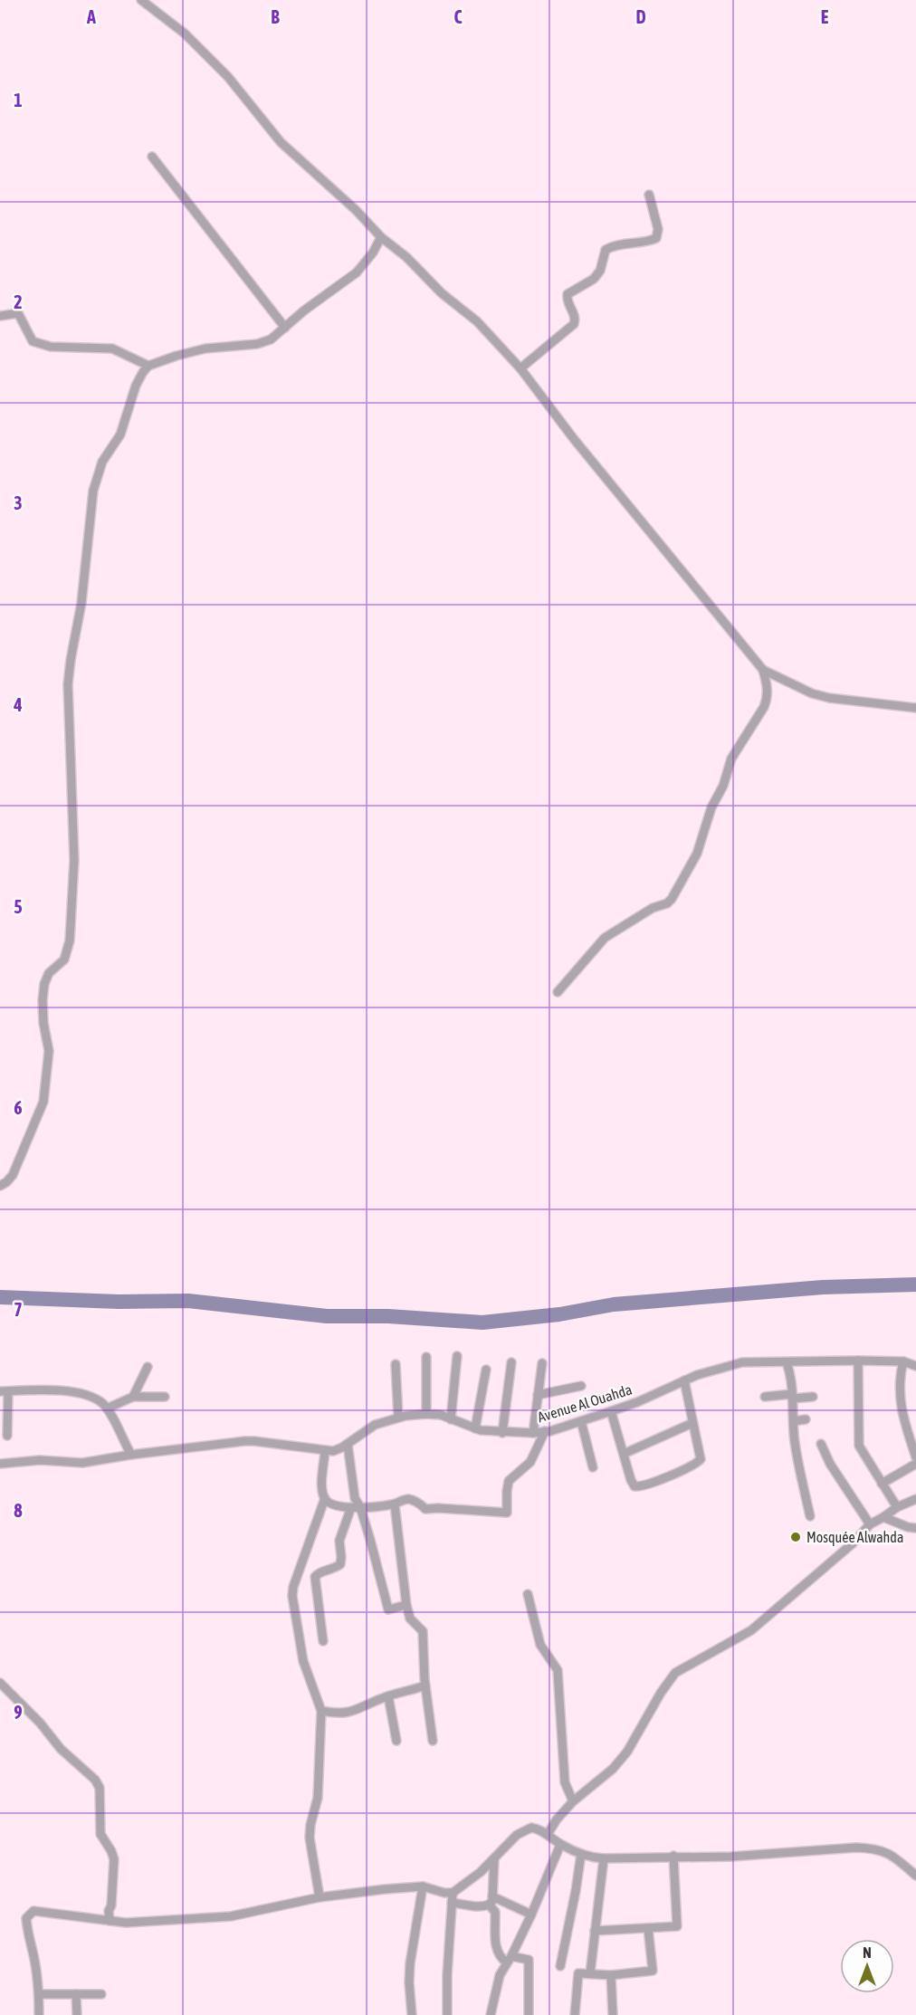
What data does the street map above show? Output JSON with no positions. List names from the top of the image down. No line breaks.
{"streets":{"street":["Avenue Al Ouahda"]},"places":["Mosquée Alwahda"],"north":"top","grid":{"columns":["A","B","C","D","E"],"rows":["1","2","3","4","5","6","7","8","9"]}}
